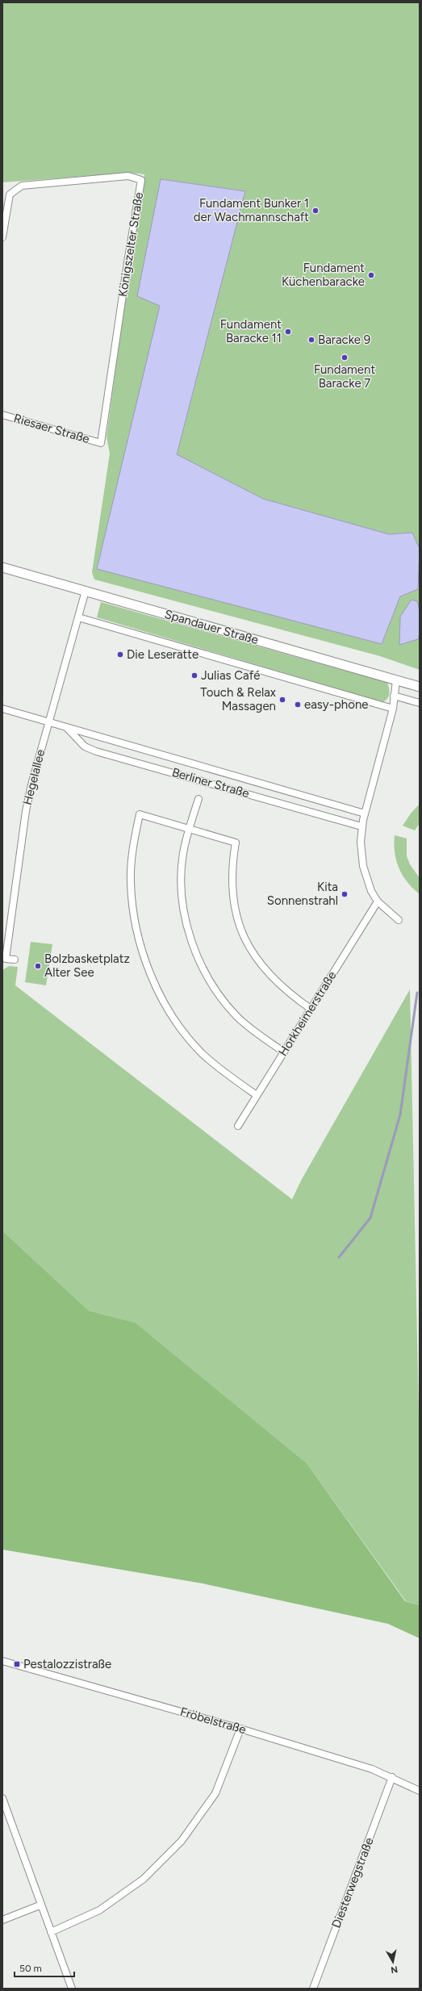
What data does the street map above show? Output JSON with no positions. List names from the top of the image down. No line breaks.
{"streets":{"main road":["Spandauer Straße"],"street":["Königszelter Straße","Riesaer Straße","Hegelallee","Berliner Straße","Horkheimerstraße","Fröbelstraße","Diesterwegstraße"]},"crossings":[["Königszelter Straße","Riesaer Straße"],["Spandauer Straße","Hegelallee"],["Hegelallee","Berliner Straße"],["Fröbelstraße","Diesterwegstraße"]],"places":{"other":["Fundament Bunker 1 der Wachmannschaft","Fundament Küchenbaracke","Fundament Baracke 11","Baracke 9","Fundament Baracke 7","Die Leseratte","Julias Café","Touch & Relax Massagen","easy-phone","Kita Sonnenstrahl","Bolzbasketplatz Alter See"],"transit":["Pestalozzistraße"]},"scale_bar":"50 m","north":"bottom"}
